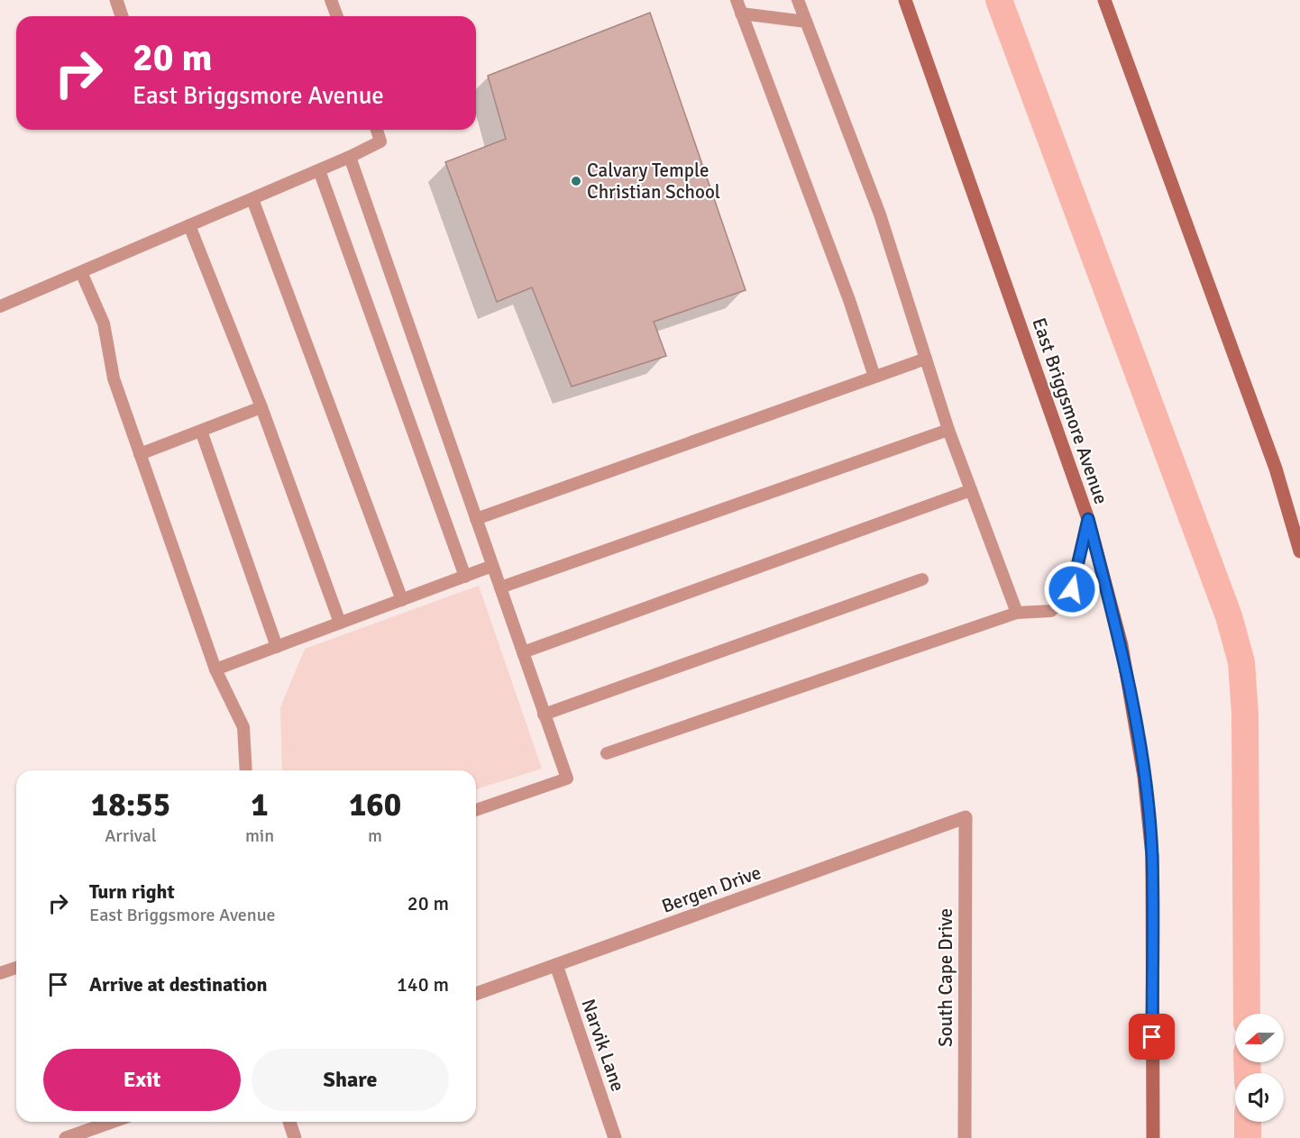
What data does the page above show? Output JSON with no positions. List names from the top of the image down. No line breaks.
{"streets":{"main road":["East Briggsmore Avenue"],"street":["Bergen Drive","South Cape Drive","Narvik Lane"]},"crossings":[["Bergen Drive","South Cape Drive"],["Bergen Drive","Narvik Lane"]],"places":["Calvary Temple Christian School"],"north":"left","page":{"turn":["20 m","East Briggsmore Avenue"],"eta":["18:55","Arrival","1","min","160","m"],"list":[{"name":"Turn right","note":"East Briggsmore Avenue","value":"20 m"},{"name":"Arrive at destination","value":"140 m"}],"buttons":["Exit","Share"]}}
